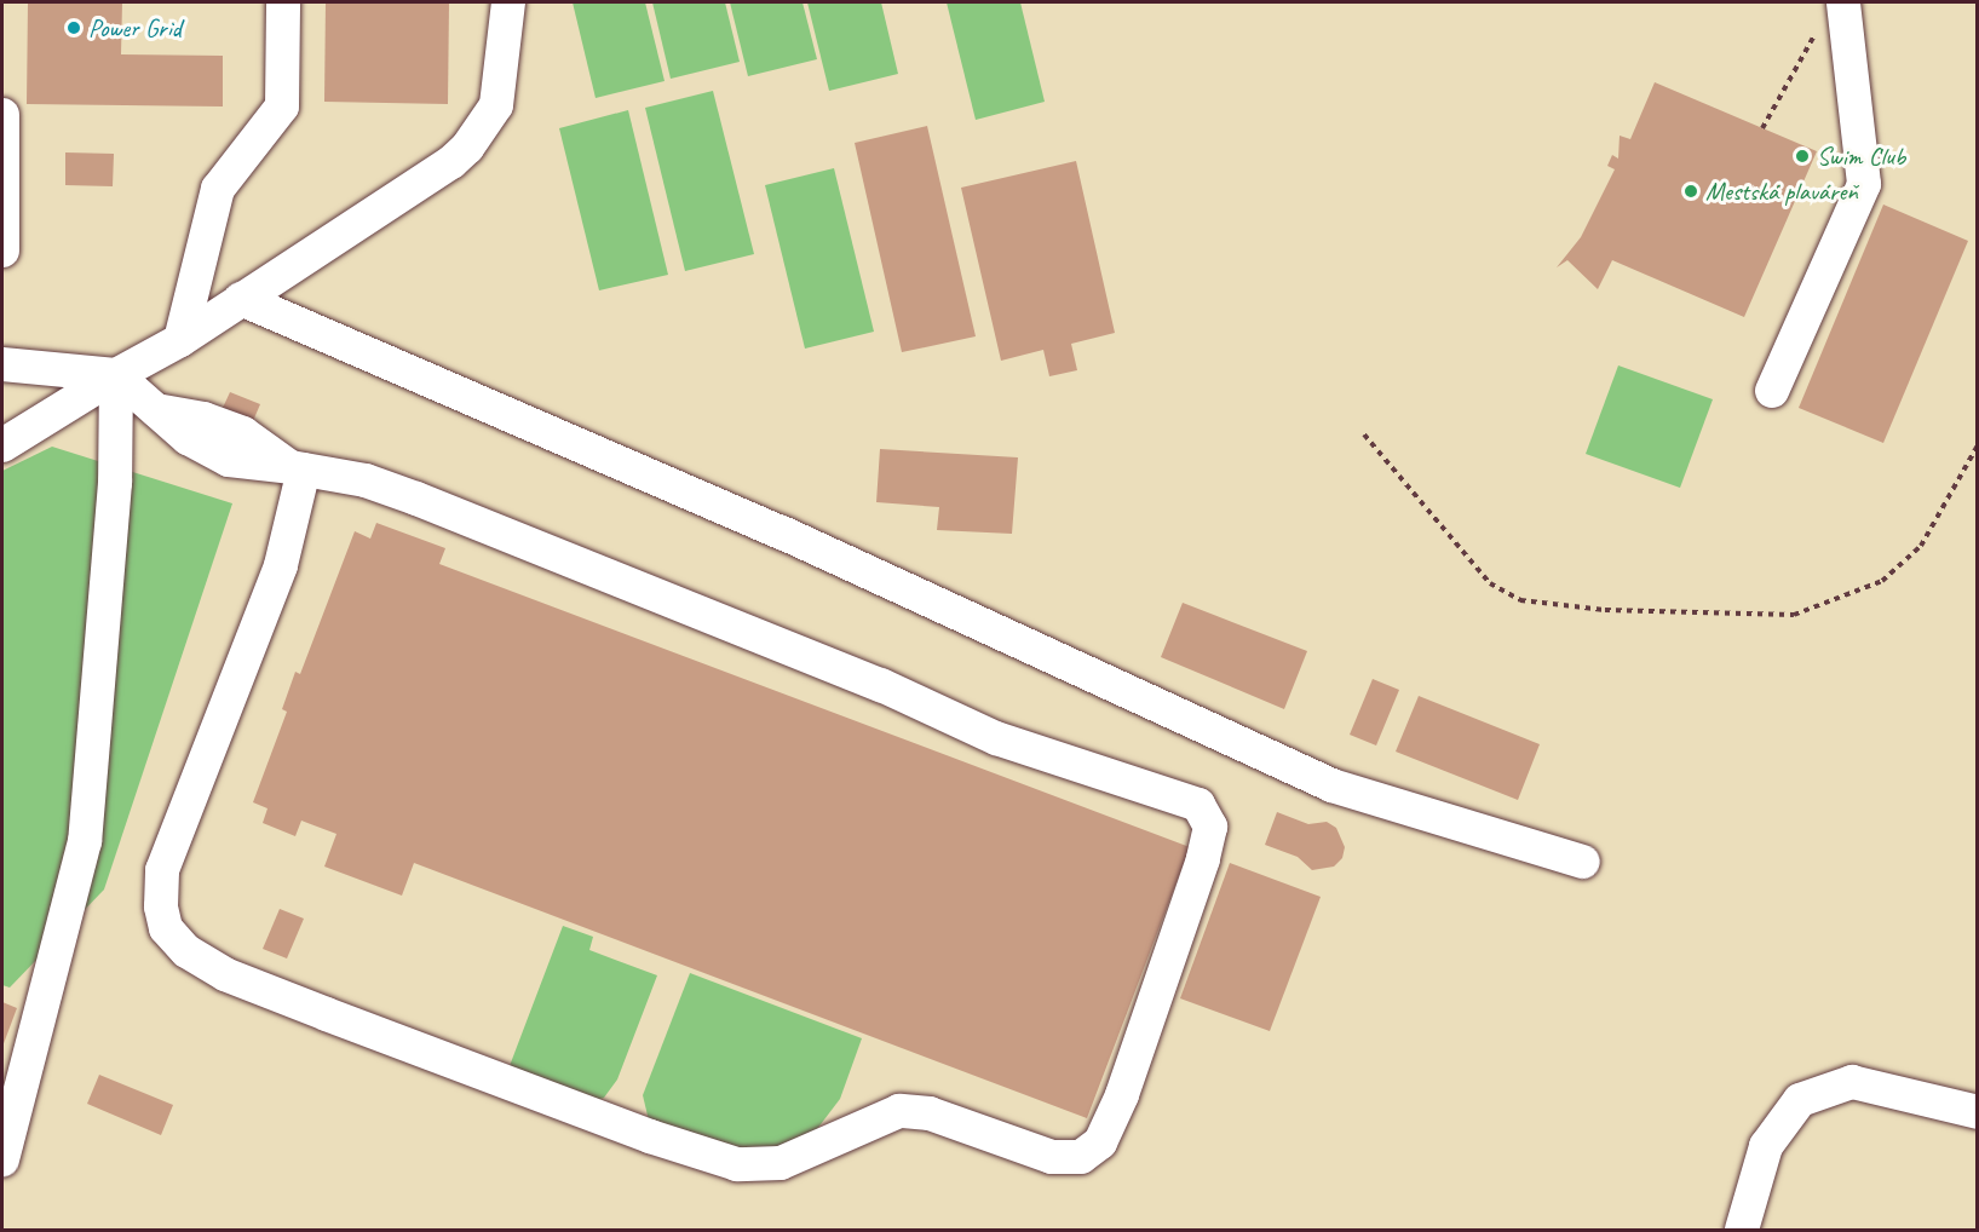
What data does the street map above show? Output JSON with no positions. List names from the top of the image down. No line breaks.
{"places":["Power Grid","Swim Club","Mestská plaváreň"]}
